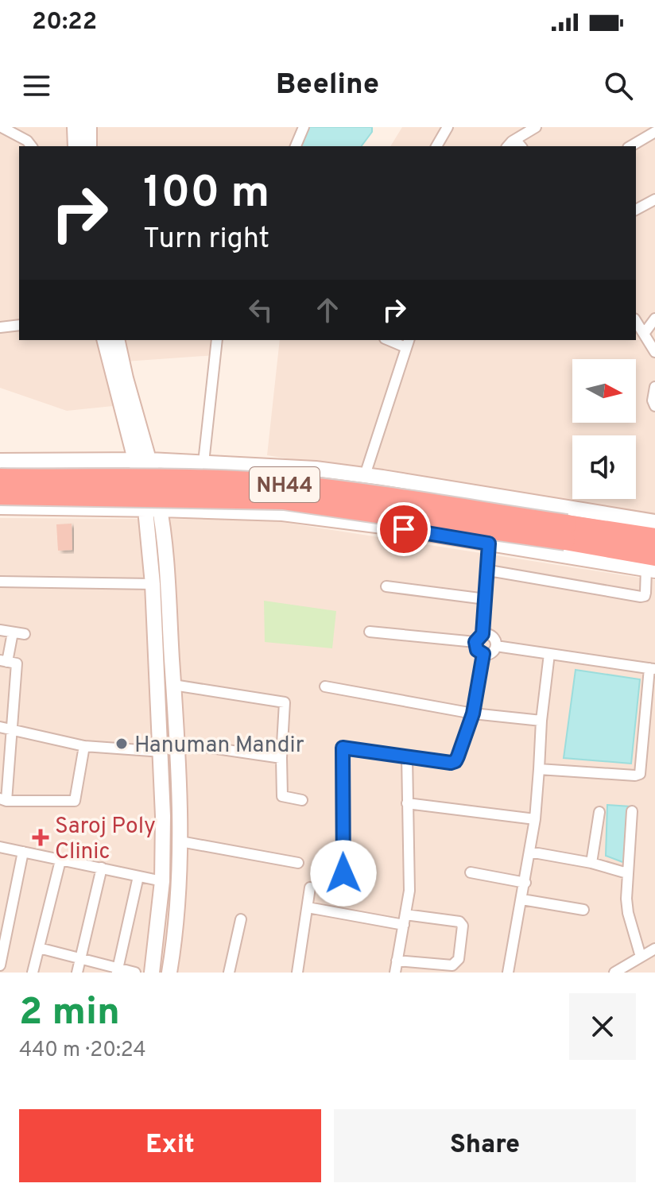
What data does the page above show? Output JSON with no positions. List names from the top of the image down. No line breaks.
{"streets":{"highway":["NH44"]},"places":{"other":["Hanuman Mandir"],"health":["Saroj Poly Clinic"]},"north":"right","page":{"status":"20:22","header":"Beeline","turn":["100 m","Turn right"],"heading":["2 min","440 m · 20:24"],"buttons":["Exit","Share"]}}
